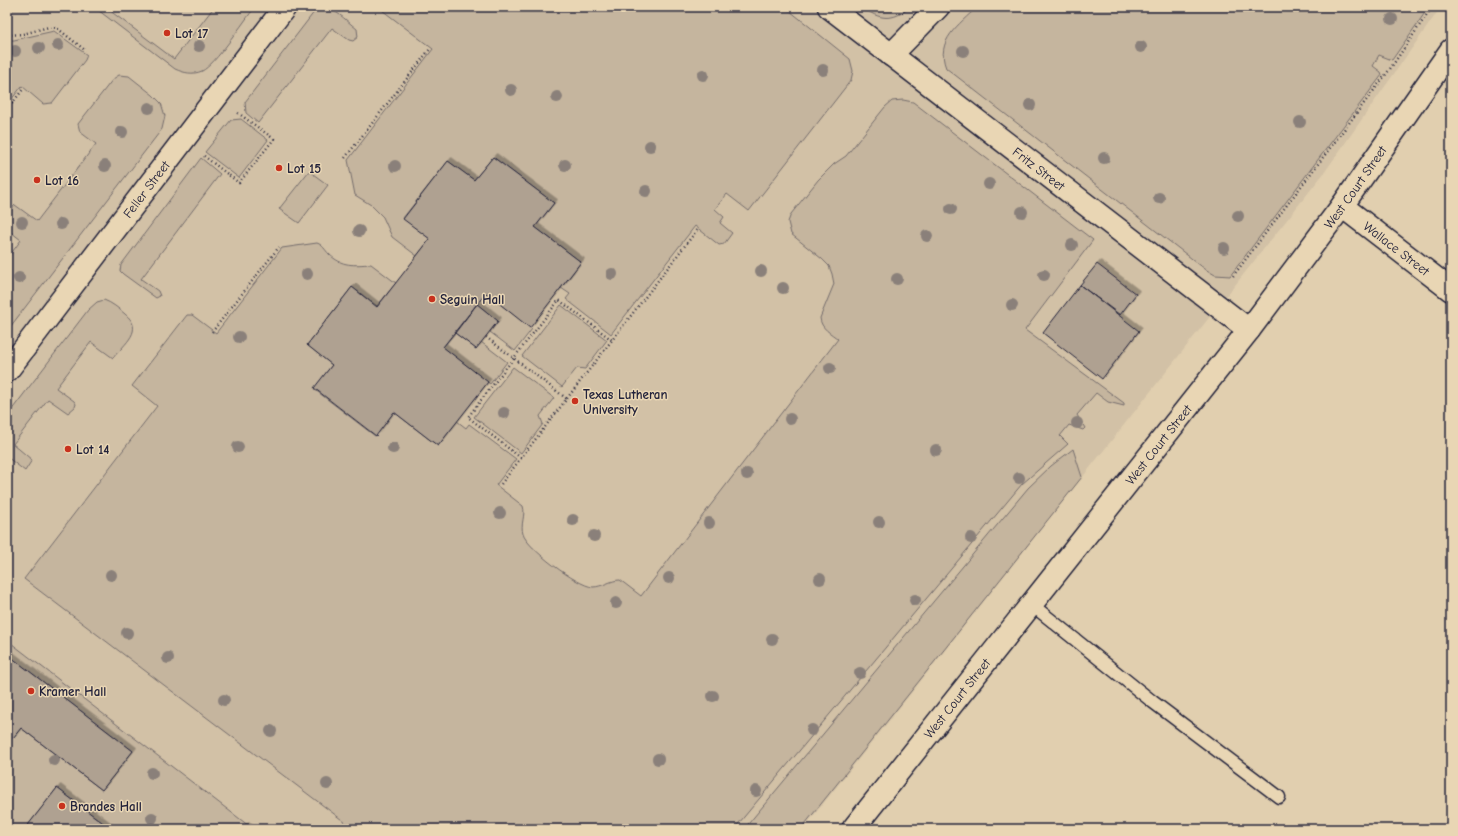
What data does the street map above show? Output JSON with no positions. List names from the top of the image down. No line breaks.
{"streets":{"street":["Fritz Street","West Court Street","Feller Street","Wallace Street"]},"crossings":[["Fritz Street","West Court Street"],["West Court Street","Wallace Street"]],"places":["Lot 17","Lot 15","Lot 16","Seguin Hall","Texas Lutheran University","Lot 14","Kramer Hall","Brandes Hall"]}
